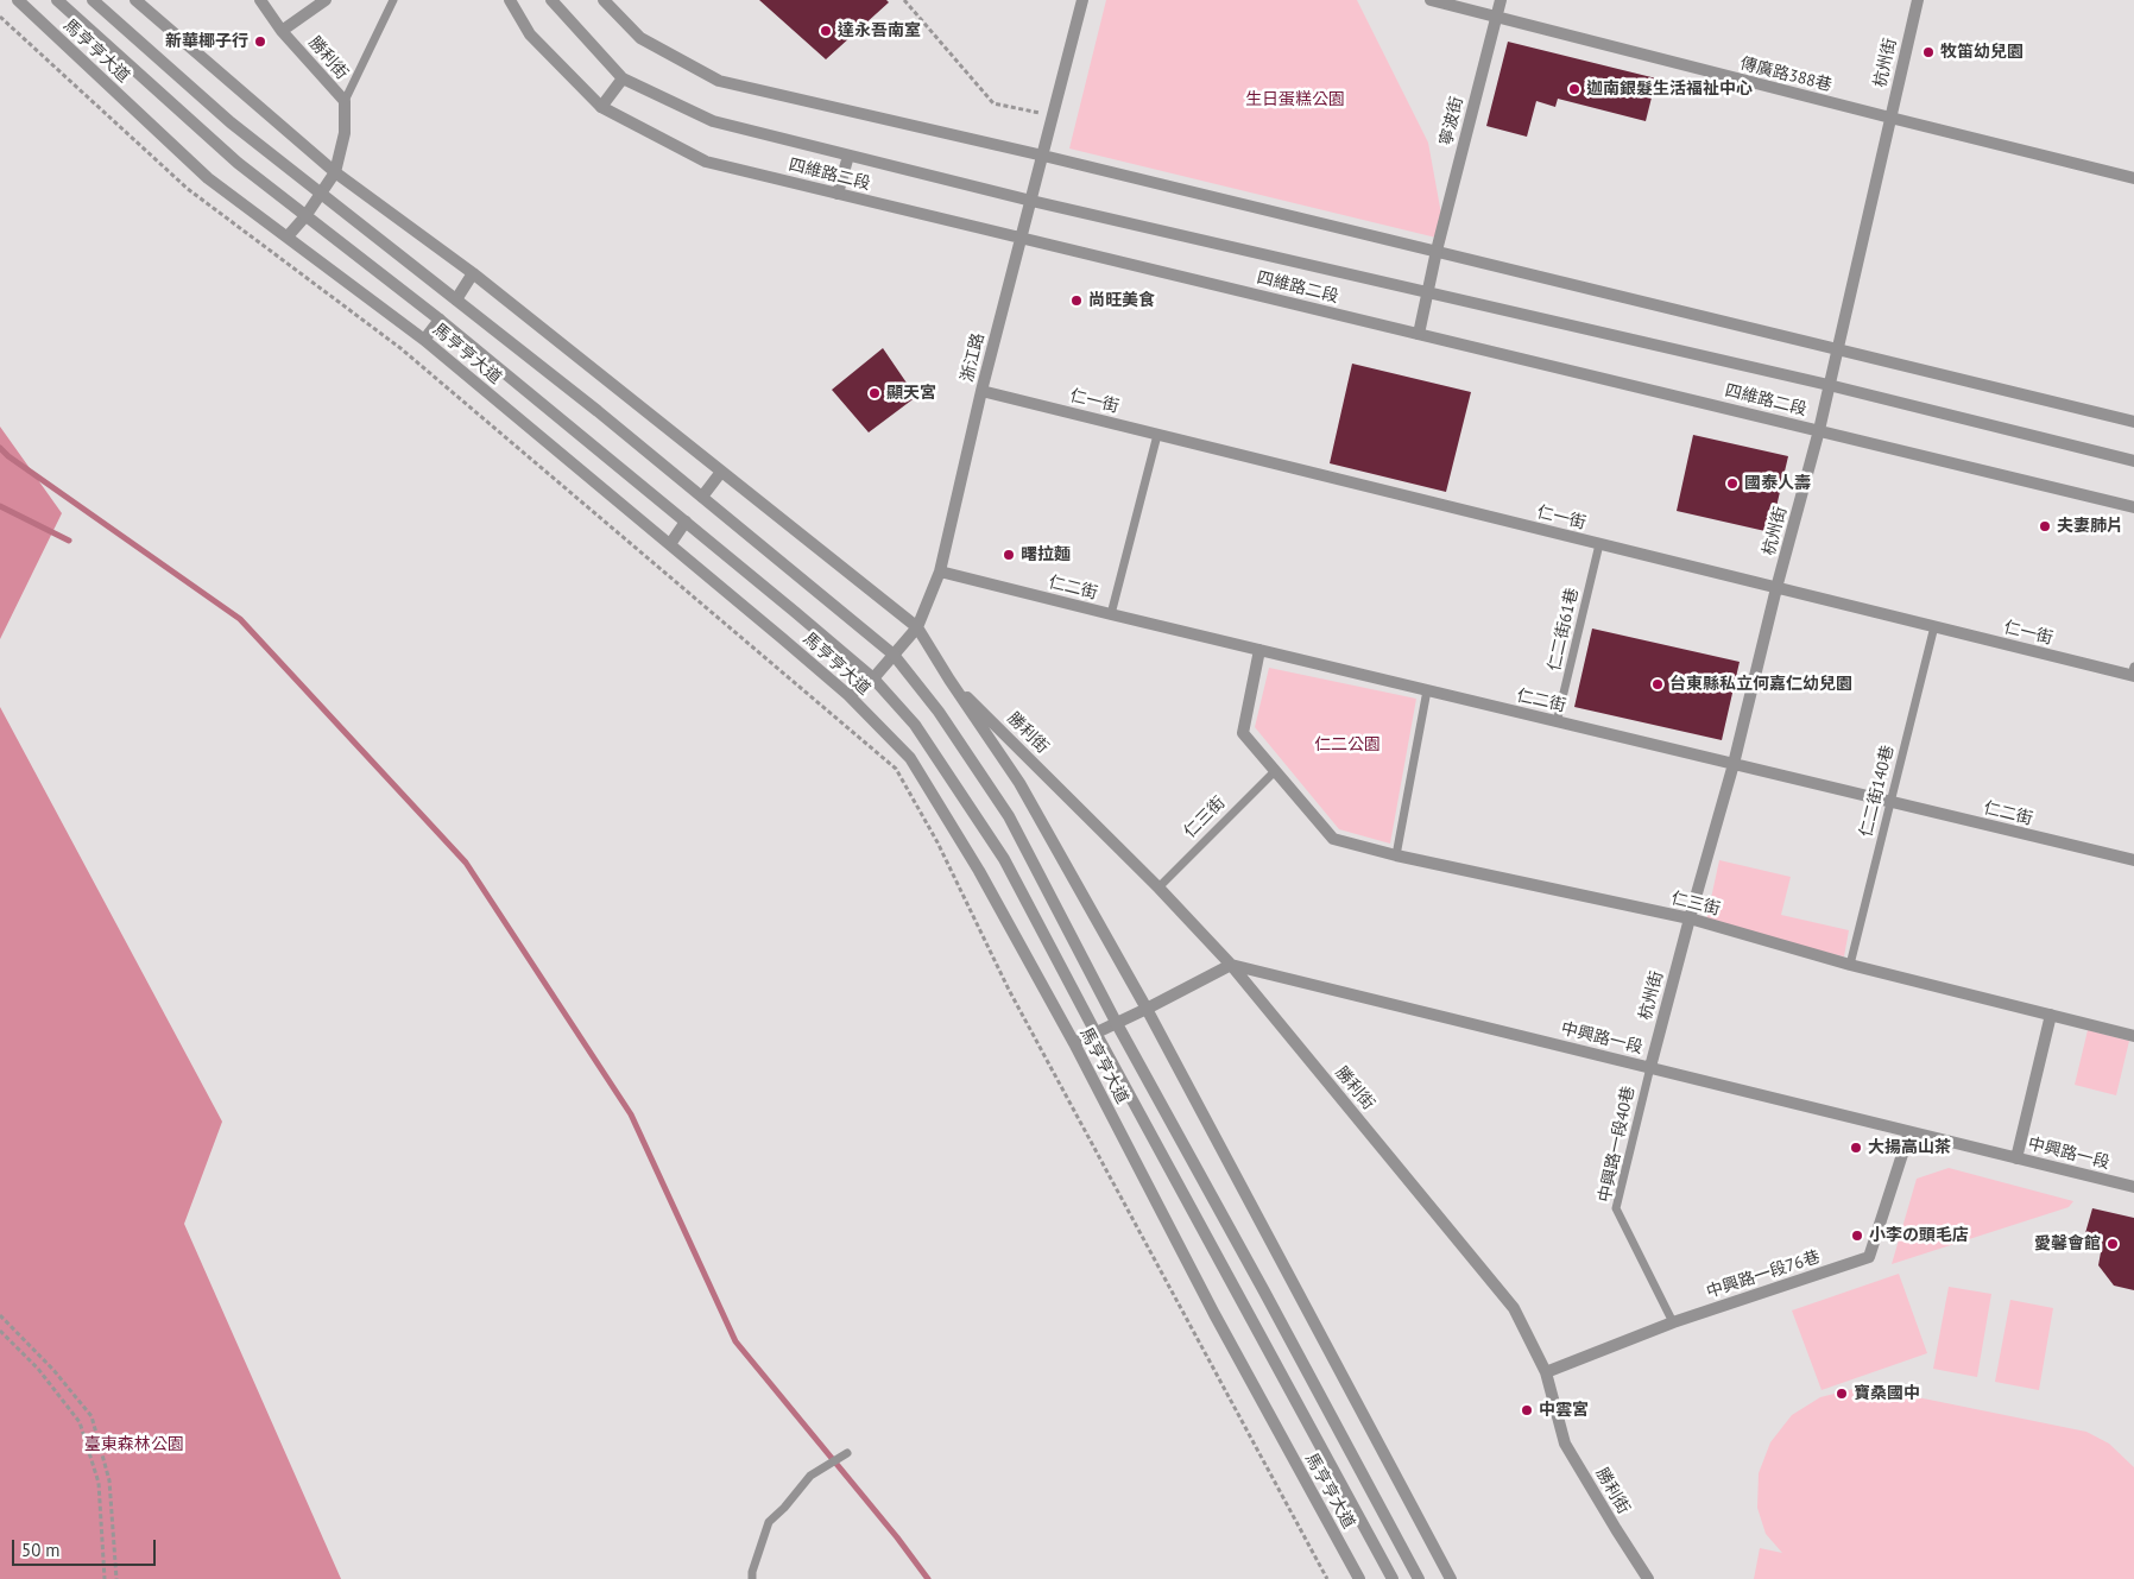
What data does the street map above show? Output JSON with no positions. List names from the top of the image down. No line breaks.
{"streets":{"street":["馬亨亨大道","勝利街","杭州街","傳廣路388巷","寧波街","四維路二段","浙江路","仁一街","仁二街","仁三街","中興路一段","中興路一段76巷"],"lane":["仁二街61巷","仁二街140巷","中興路一段40巷"]},"crossings":[["馬亨亨大道","勝利街"],["馬亨亨大道","浙江路"],["勝利街","仁三街"],["勝利街","中興路一段"],["勝利街","中興路一段76巷"],["杭州街","傳廣路388巷"],["杭州街","四維路二段"],["杭州街","仁一街"],["杭州街","仁二街"],["杭州街","仁三街"],["杭州街","中興路一段"],["杭州街","中興路一段40巷"],["傳廣路388巷","寧波街"],["寧波街","四維路二段"],["四維路二段","浙江路"],["浙江路","仁一街"],["浙江路","仁二街"],["仁一街","仁二街61巷"],["仁一街","仁二街140巷"],["仁二街","仁二街61巷"],["仁二街","仁二街140巷"],["仁二街","仁三街"],["仁二街140巷","仁三街"],["中興路一段","中興路一段40巷"],["中興路一段","中興路一段76巷"],["中興路一段40巷","中興路一段76巷"]],"parks":["生日蛋糕公園","仁二公園","臺東森林公園"],"places":["達永吾南室","新華椰子行","牧笛幼兒園","迦南銀髮生活福祉中心","尚旺美食","顯天宮","國泰人壽","夫妻肺片","曙拉麵","台東縣私立何嘉仁幼兒園","大揚高山茶","小李の頭毛店","愛馨會館","寶桑國中","中雲宮"],"scale_bar":"50 m"}
